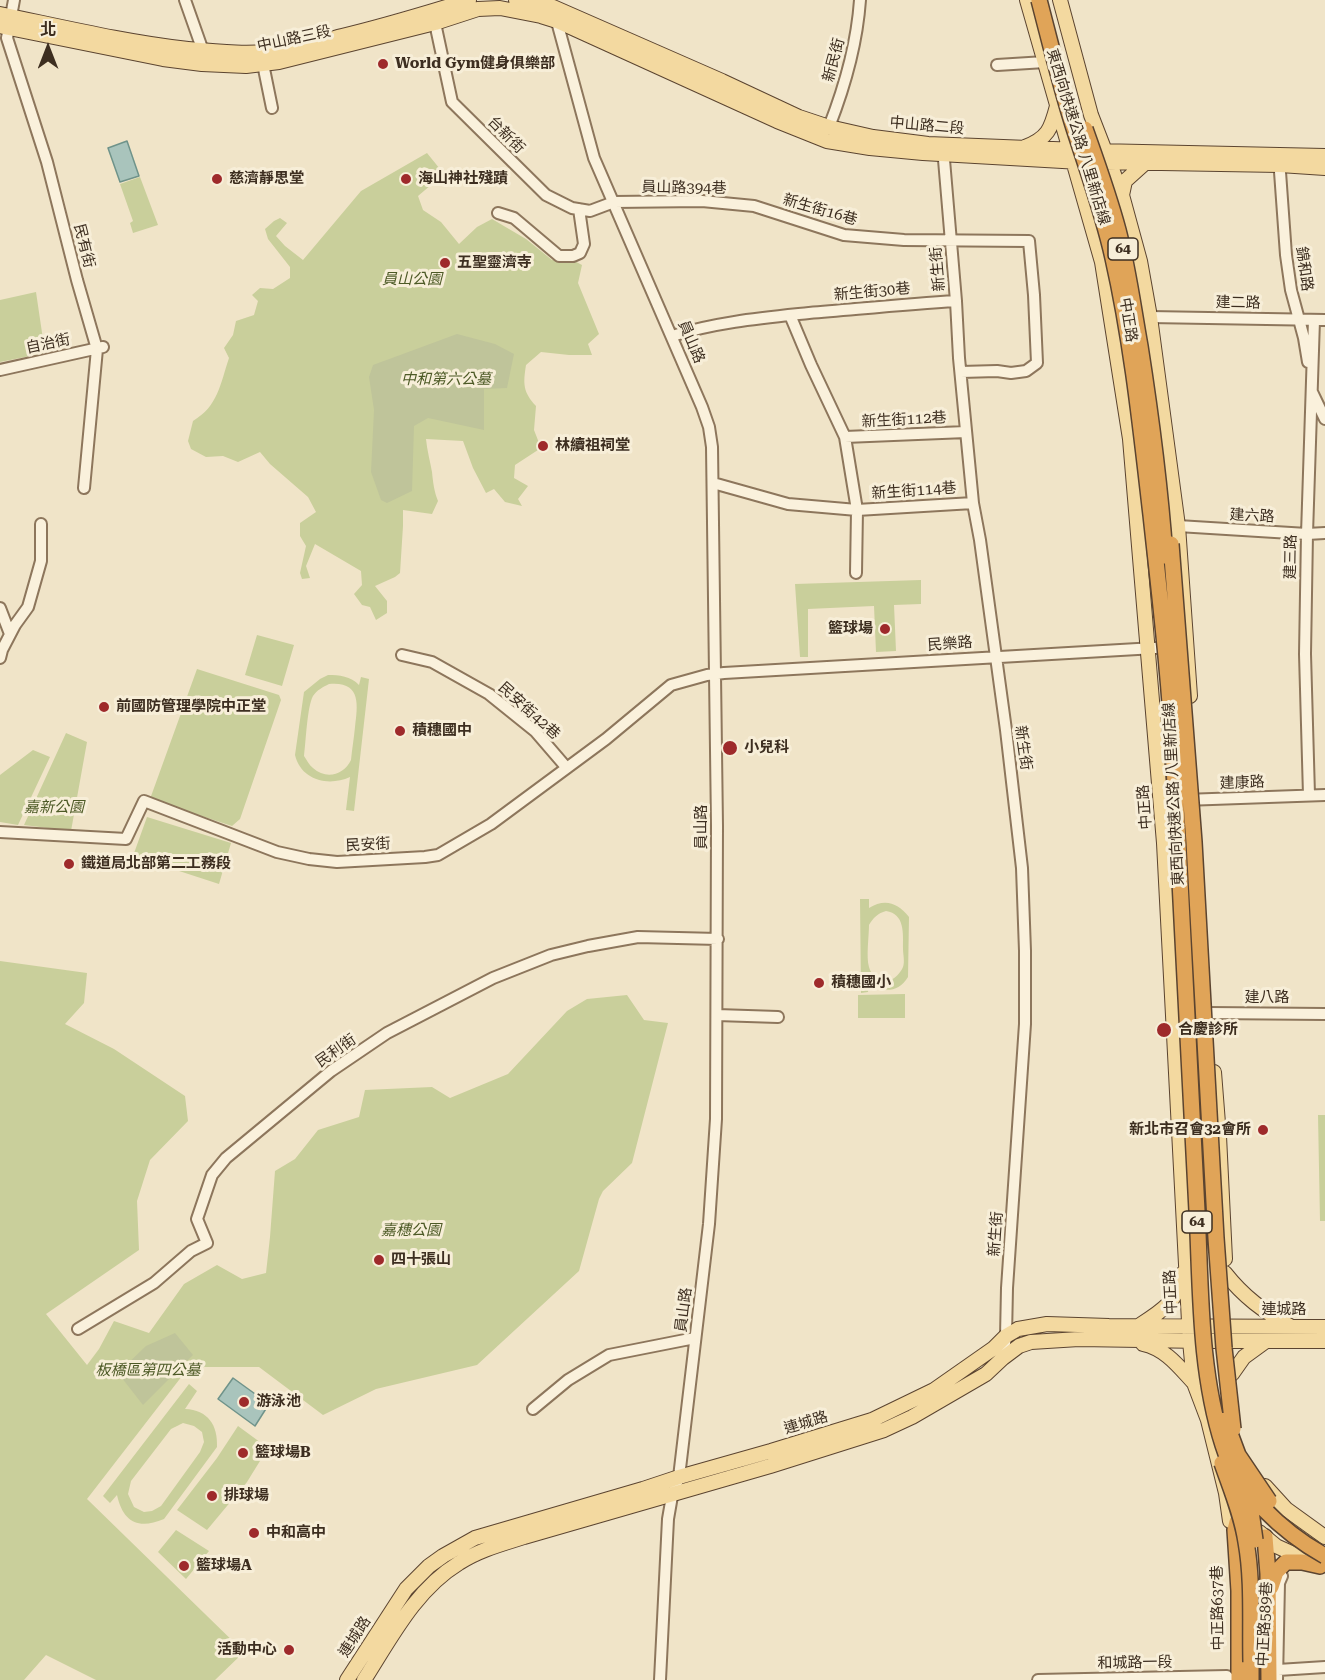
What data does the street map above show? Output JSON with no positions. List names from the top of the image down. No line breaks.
{"streets":{"highway":["東西向快速公路 八里新店線","64"],"main road":["中山路三段","中山路二段","中正路","連城路"],"street":["新民街","台新街","員山路394巷","新生街16巷","民有街","新生街","錦和路","新生街30巷","建二路","員山路","自治街","新生街112巷","新生街114巷","建六路","建三路","民樂路","民安街42巷","建康路","民安街","建八路","民利街","中正路637巷","中正路589巷","和城路一段"]},"crossings":[["中山路三段","中山路二段"],["中山路三段","台新街"],["中山路三段","民有街"],["中山路三段","員山路"],["新民街","中山路二段"],["中山路二段","新生街"],["中山路二段","錦和路"],["中山路二段","中正路"],["中山路二段","員山路"],["東西向快速公路 八里新店線","中正路"],["東西向快速公路 八里新店線","中正路589巷"],["員山路394巷","新生街16巷"],["員山路394巷","員山路"],["新生街16巷","新生街"],["民有街","自治街"],["新生街","新生街30巷"],["新生街","新生街112巷"],["新生街","新生街114巷"],["新生街","民樂路"],["新生街","連城路"],["錦和路","建二路"],["錦和路","建三路"],["新生街30巷","員山路"],["建二路","中正路"],["建二路","建三路"],["中正路","建六路"],["中正路","民樂路"],["中正路","建康路"],["中正路","建八路"],["中正路","連城路"],["中正路","中正路589巷"],["員山路","新生街114巷"],["員山路","民樂路"],["員山路","民安街"],["員山路","民利街"],["員山路","連城路"],["新生街112巷","新生街114巷"],["建六路","建三路"],["建三路","建康路"],["民樂路","民安街"],["民安街42巷","民安街"],["中正路637巷","和城路一段"]],"parks":["員山公園","中和第六公墓","嘉新公園","嘉穗公園","板橋區第四公墓"],"places":["World Gym健身俱樂部","慈濟靜思堂","海山神社殘蹟","五聖靈濟寺","林續祖祠堂","籃球場","前國防管理學院中正堂","積穗國中","小兒科","鐵道局北部第二工務段","積穗國小","合慶診所","新北市召會32會所","四十張山","游泳池","籃球場B","排球場","中和高中","籃球場A","活動中心"],"north":"top"}
